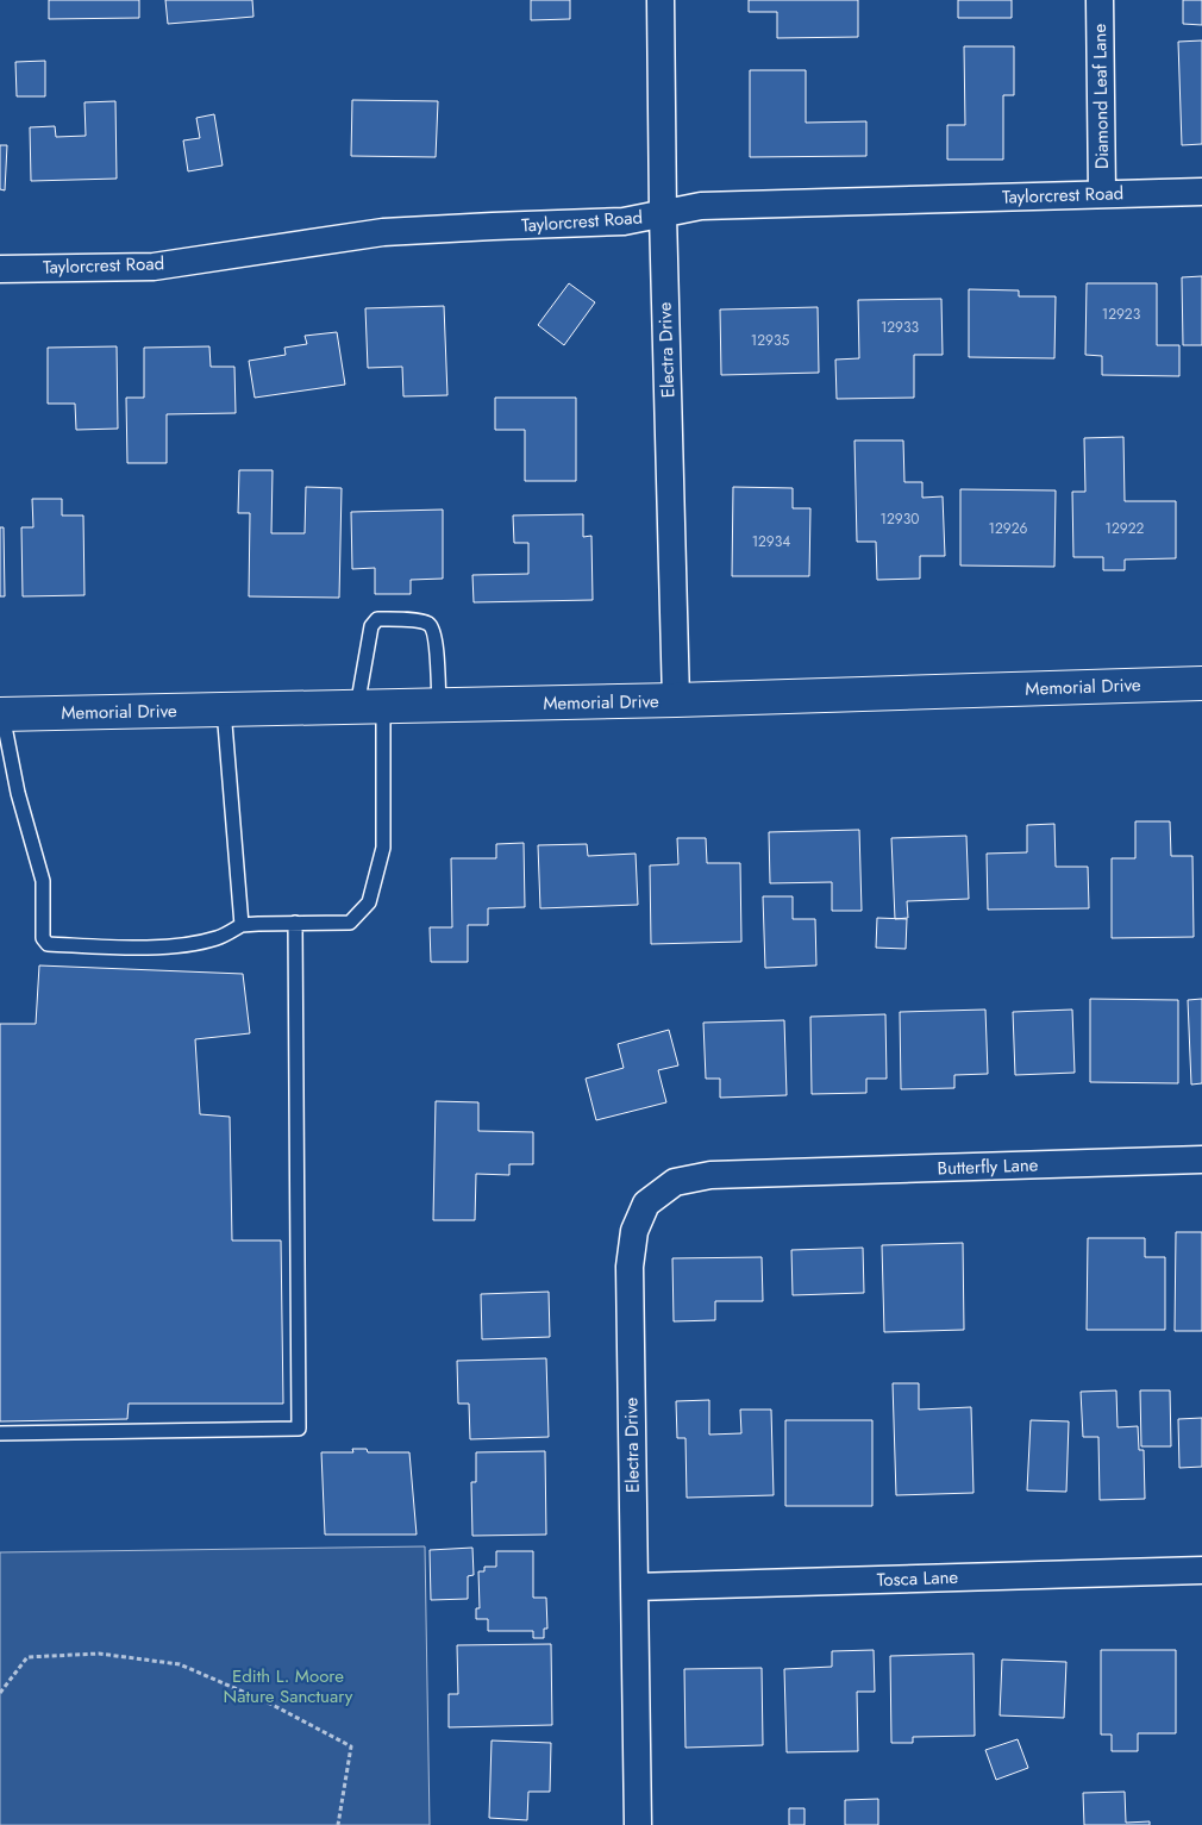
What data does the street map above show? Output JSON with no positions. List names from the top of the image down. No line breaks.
{"streets":{"main road":["Memorial Drive"],"street":["Diamond Leaf Lane","Taylorcrest Road","Electra Drive","Butterfly Lane","Tosca Lane"]},"crossings":[["Diamond Leaf Lane","Taylorcrest Road"],["Taylorcrest Road","Electra Drive"],["Electra Drive","Memorial Drive"],["Electra Drive","Butterfly Lane"],["Electra Drive","Tosca Lane"]],"parks":["Edith L. Moore Nature Sanctuary"],"house_numbers":["12923","12933","12935","12930","12926","12922","12934"]}
